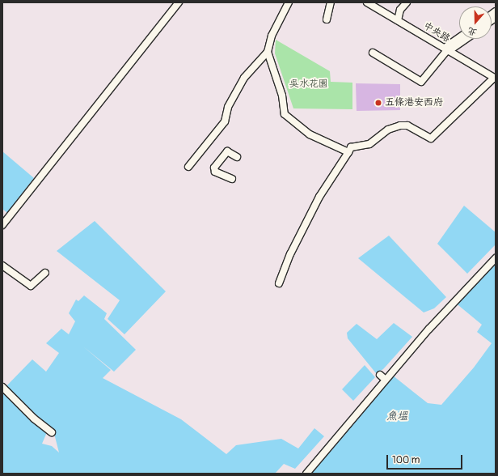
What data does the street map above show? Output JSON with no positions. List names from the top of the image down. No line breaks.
{"streets":{"street":["中央路"]},"water":["魚塭"],"parks":["吳水花園"],"places":["五條港安西府"],"scale_bar":"100 m","north":"bottom"}
